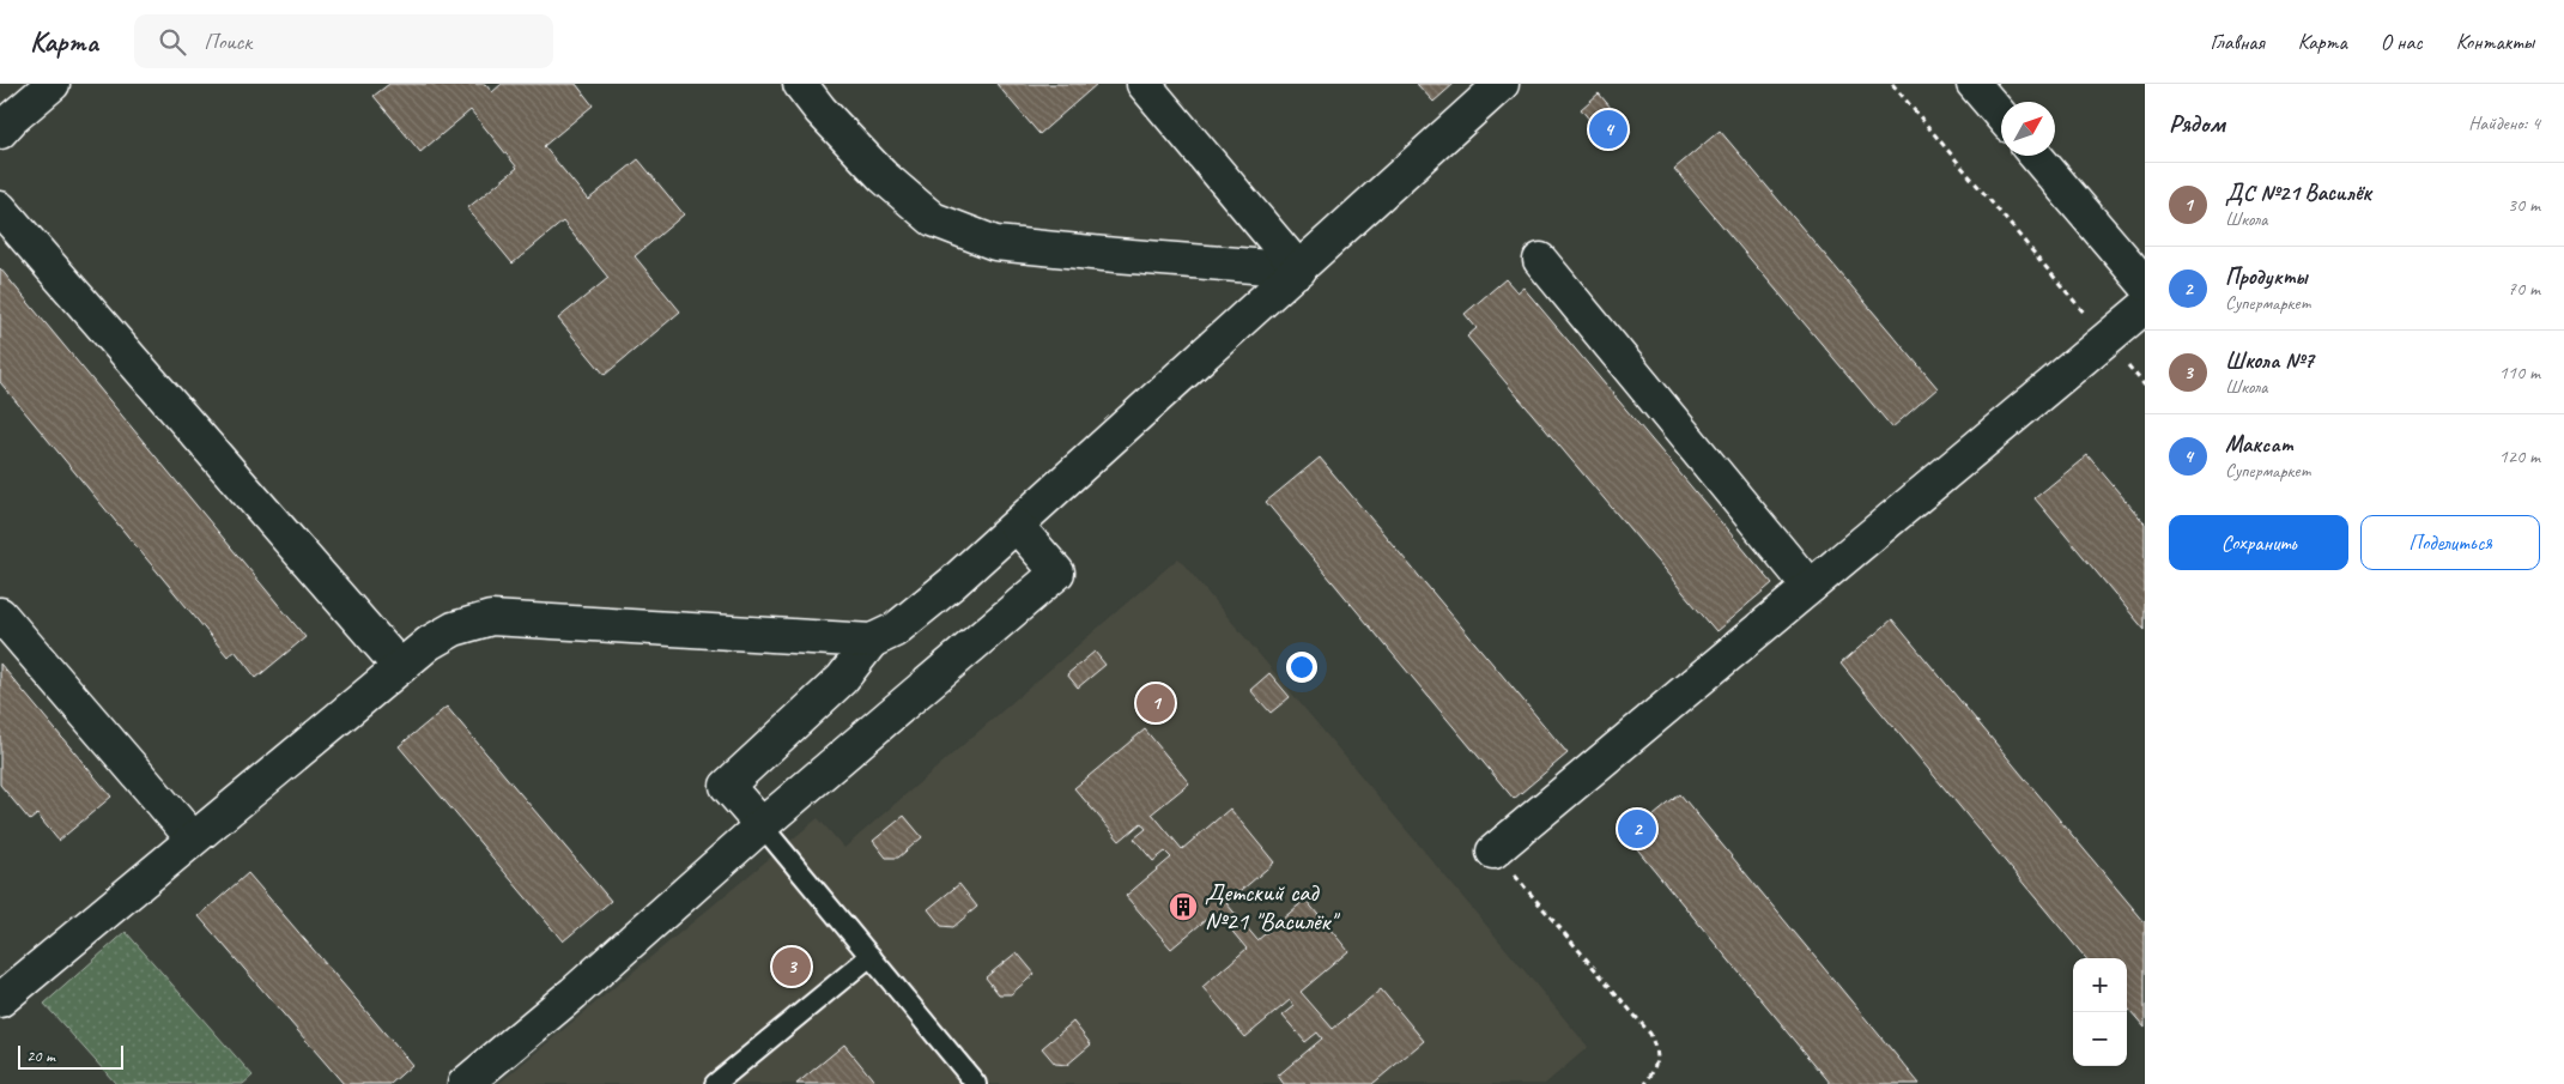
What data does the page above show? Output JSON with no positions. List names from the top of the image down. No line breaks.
{"places":{"building":["Детский сад №21 \"Василёк\""]},"scale_bar":"20 m","north":"top right","page":{"header":"Карта","search":"Поиск","nav":["Главная","Карта","О нас","Контакты"],"heading":["Рядом","Найдено: 4"],"pins":["4","1","2","3"],"list":[{"mark":"1","name":"ДС №21 Василёк","note":"Школа","value":"30 m"},{"mark":"2","name":"Продукты","note":"Супермаркет","value":"70 m"},{"mark":"3","name":"Школа №7","note":"Школа","value":"110 m"},{"mark":"4","name":"Максат","note":"Супермаркет","value":"120 m"}],"buttons":["Сохранить","Поделиться"],"map_buttons":["+","−"],"scale":"20 m"}}
